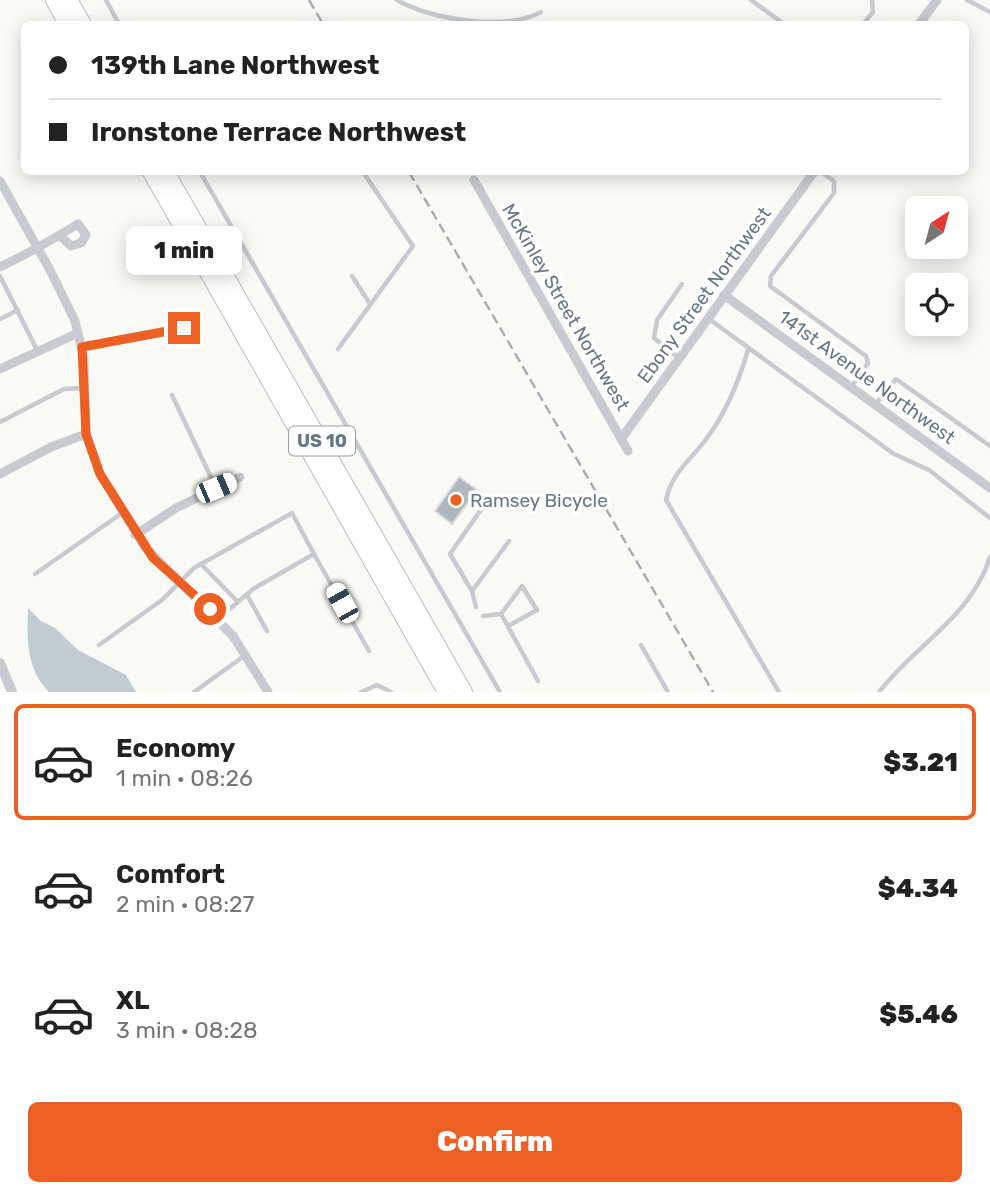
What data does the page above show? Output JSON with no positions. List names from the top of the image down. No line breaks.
{"streets":{"highway":["US 10"],"street":["Ebony Street Northwest","McKinley Street Northwest","141st Avenue Northwest"]},"crossings":[["Ebony Street Northwest","McKinley Street Northwest"],["Ebony Street Northwest","141st Avenue Northwest"]],"places":["Ramsey Bicycle"],"north":"top right","page":{"banner":["139th Lane Northwest","Ironstone Terrace Northwest"],"bubble":"1 min","list":[{"name":"Economy","note":"1 min · 08:26","value":"$3.21"},{"name":"Comfort","note":"2 min · 08:27","value":"$4.34"},{"name":"XL","note":"3 min · 08:28","value":"$5.46"}],"buttons":"Confirm"}}
